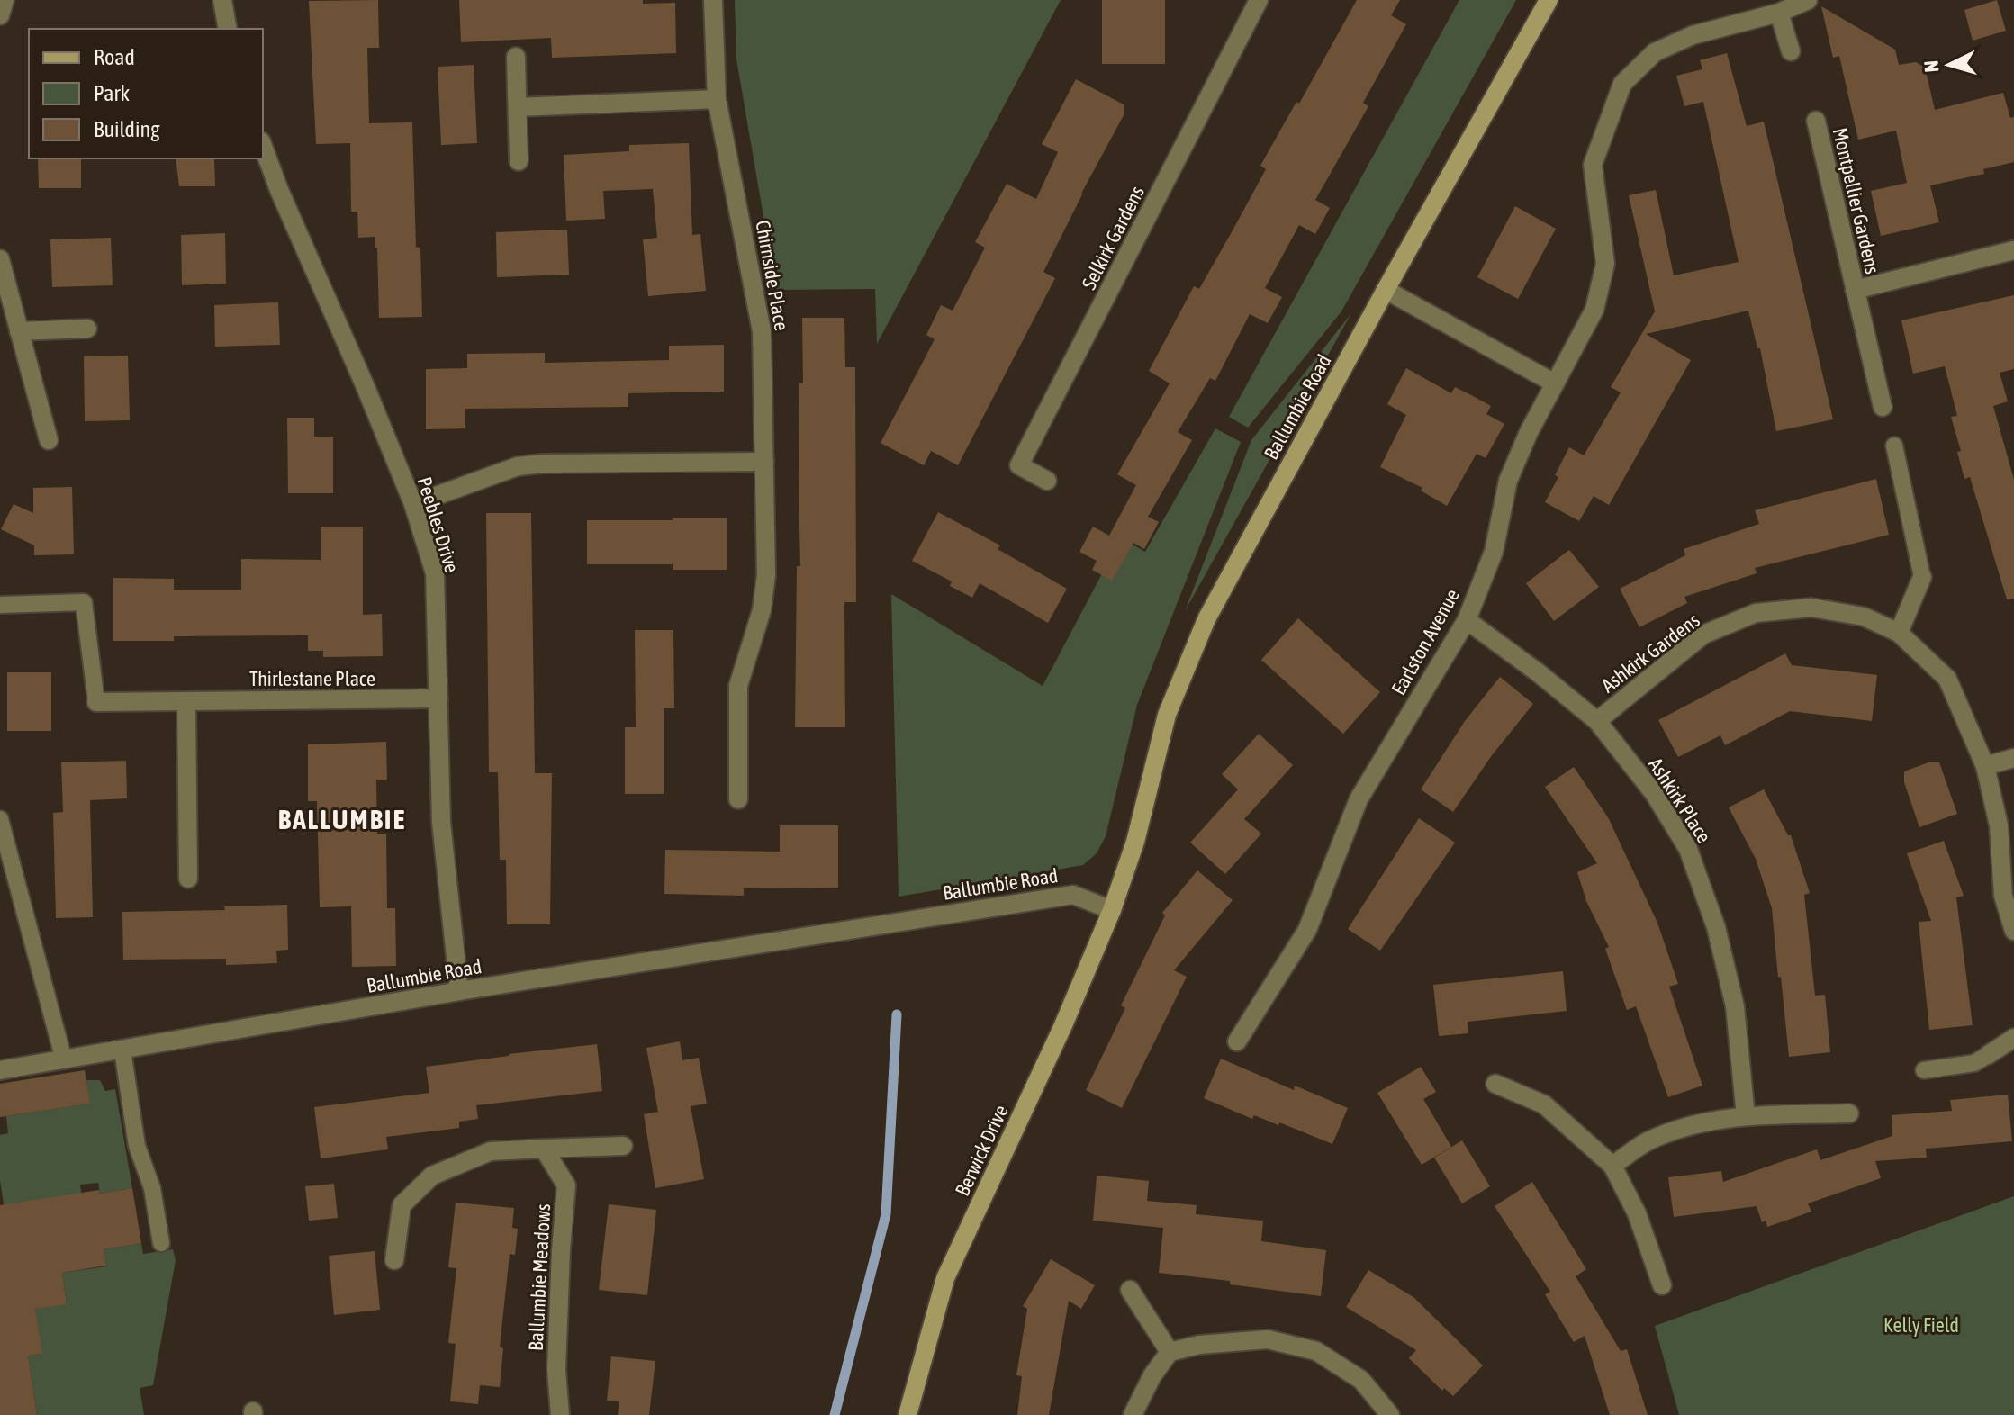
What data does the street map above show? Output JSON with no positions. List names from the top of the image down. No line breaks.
{"streets":{"street":["Montpellier Gardens","Selkirk Gardens","Chirnside Place","Ballumbie Road","Peebles Drive","Earlston Avenue","Ashkirk Gardens","Thirlestane Place","Ashkirk Place","Berwick Drive","Ballumbie Meadows"]},"crossings":[["Ballumbie Road","Peebles Drive"],["Ballumbie Road","Berwick Drive"],["Peebles Drive","Thirlestane Place"],["Earlston Avenue","Ashkirk Place"],["Ashkirk Gardens","Ashkirk Place"]],"districts":["BALLUMBIE"],"parks":["Kelly Field"],"legend":["Road","Park","Building"],"north":"left"}
